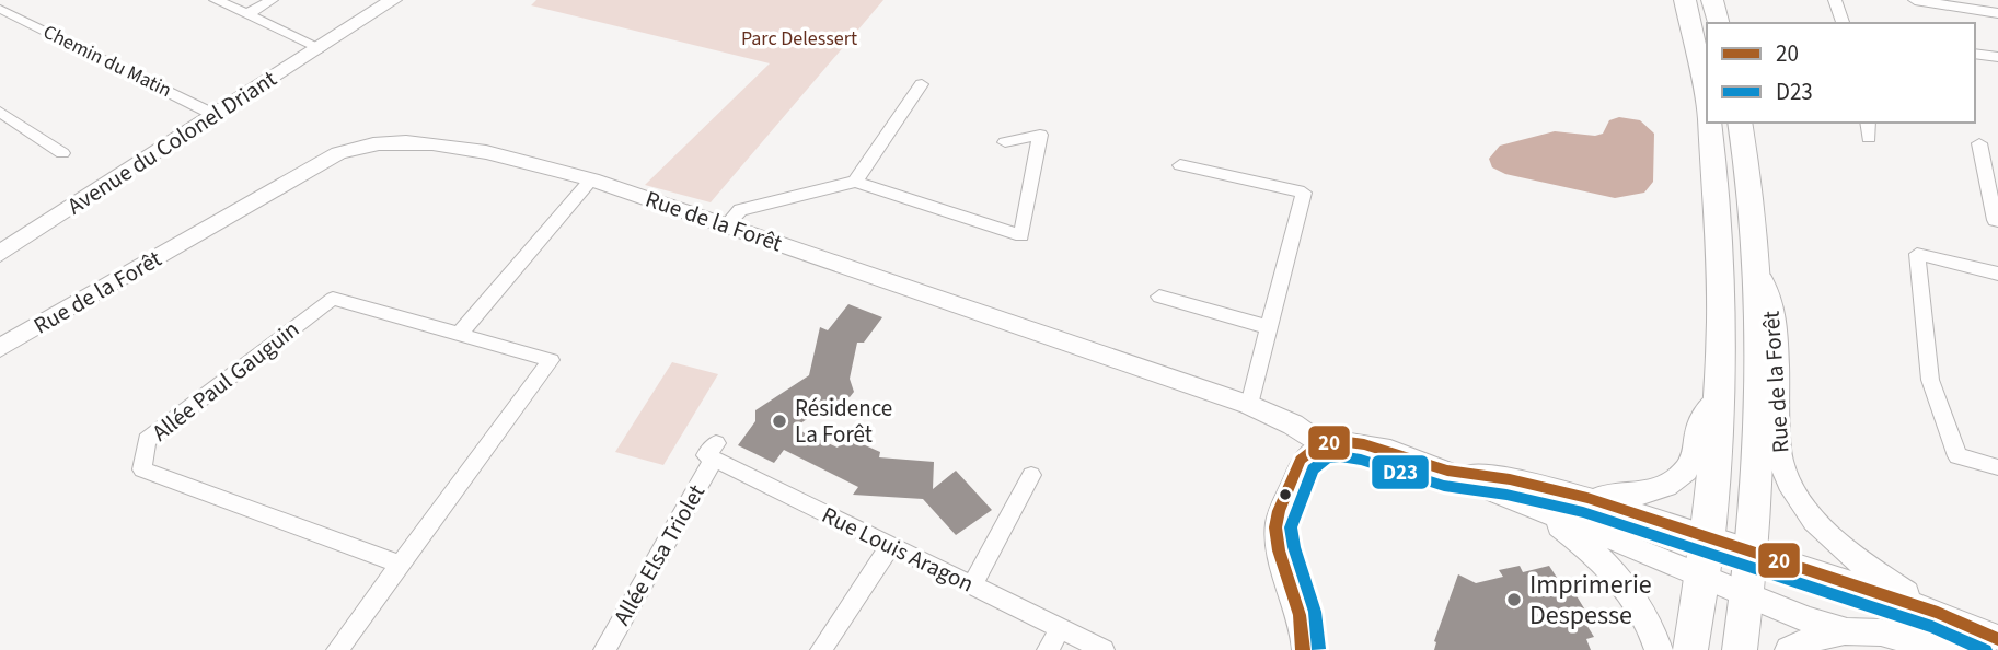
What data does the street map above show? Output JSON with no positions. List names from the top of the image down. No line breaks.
{"streets":{"street":["Chemin du Matin","Avenue du Colonel Driant","Rue de la Forêt","Allée Paul Gauguin","Rue Louis Aragon","Allée Elsa Triolet"]},"crossings":[["Chemin du Matin","Avenue du Colonel Driant"],["Rue Louis Aragon","Allée Elsa Triolet"]],"parks":["Parc Delessert"],"places":["Résidence La Forêt","Imprimerie Despesse"],"lines":["transit line 20","transit line D23"],"legend":["20","D23"]}
